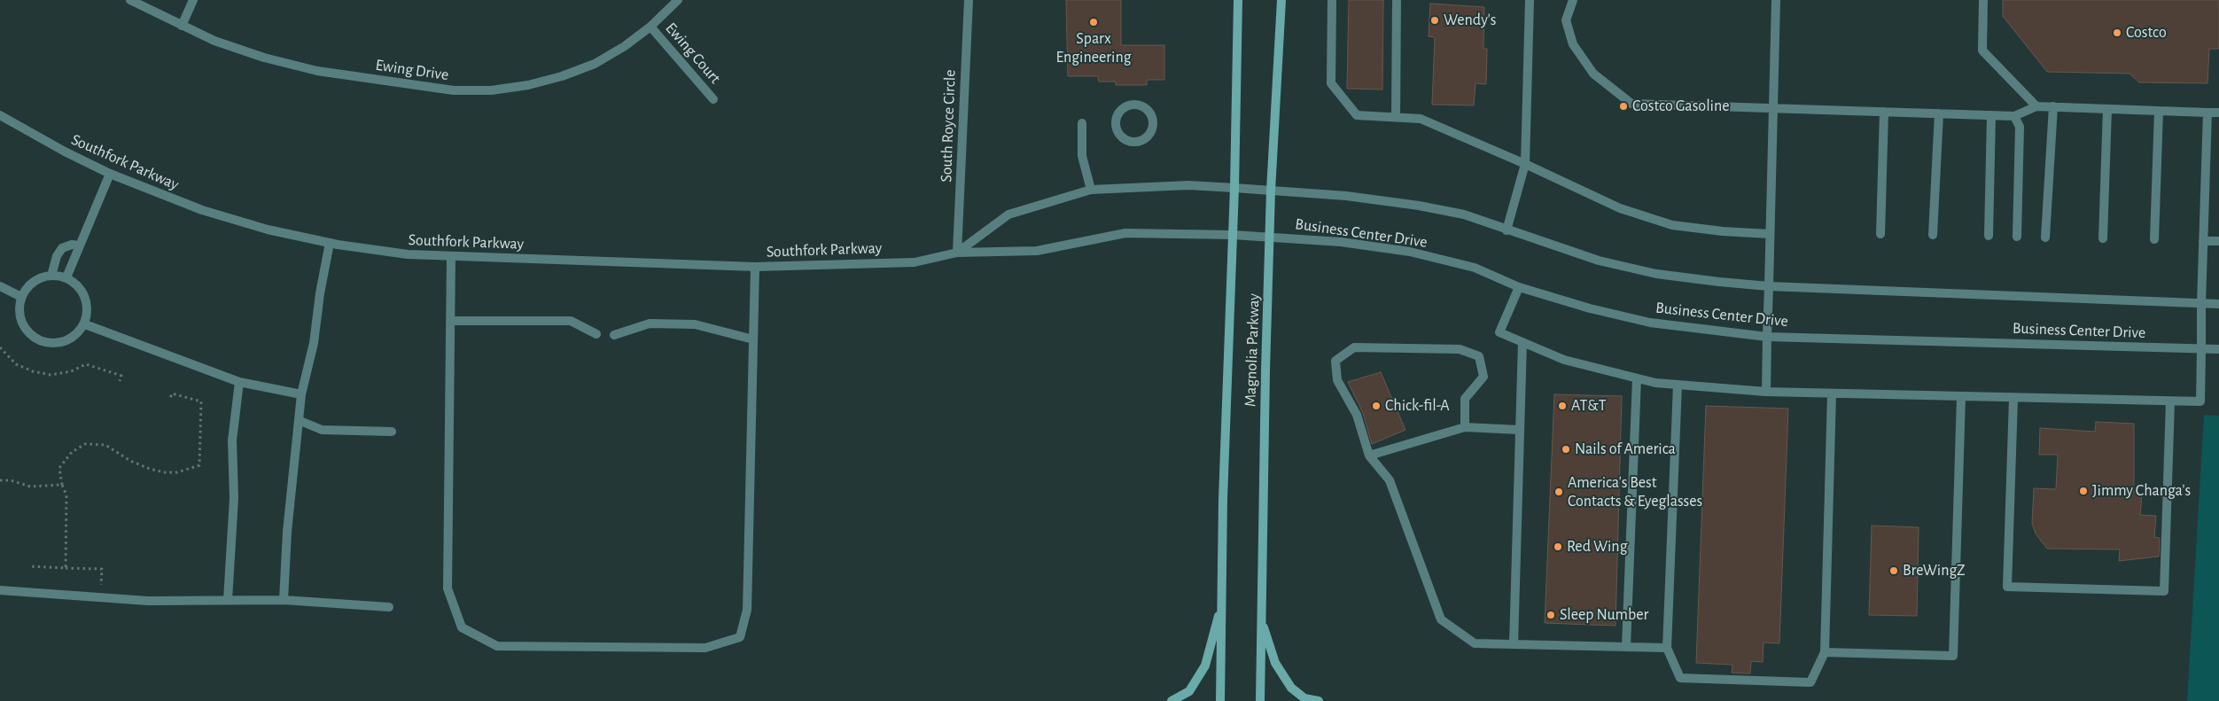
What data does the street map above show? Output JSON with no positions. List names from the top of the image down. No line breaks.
{"streets":{"main road":["Magnolia Parkway"],"street":["Ewing Court","Ewing Drive","South Royce Circle","Southfork Parkway","Business Center Drive"]},"crossings":[["Ewing Court","Ewing Drive"],["South Royce Circle","Southfork Parkway"],["Southfork Parkway","Business Center Drive"],["Southfork Parkway","Magnolia Parkway"],["Business Center Drive","Magnolia Parkway"]],"places":["Wendy's","Sparx Engineering","Costco","Costco Gasoline","Chick-fil-A","AT&T","Nails of America","Jimmy Changa's","America's Best Contacts & Eyeglasses","Red Wing","BreWingZ","Sleep Number"]}
